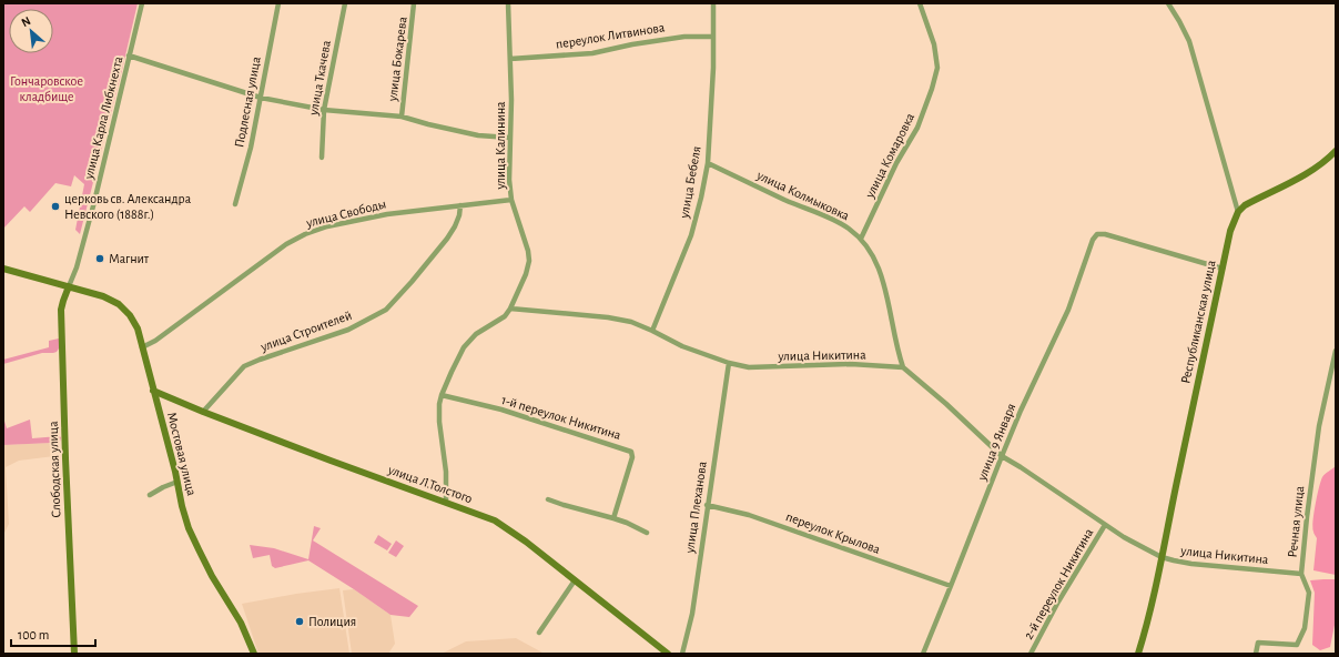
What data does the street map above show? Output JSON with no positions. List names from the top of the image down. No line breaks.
{"streets":{"street":["переулок Литвинова","улица Бокарева","улица Ткачева","Подлесная улица","улица Карла Либкнехта","улица Калинина","улица Комаровка","улица Бебеля","улица Колмыковка","улица Свободы","Республиканская улица","улица Строителей","улица Никитина","1-й переулок Никитина","улица 9 Января","Мостовая улица","Слободская улица","улица Л.Толстого","улица Плеханова","Речная улица","переулок Крылова","2-й переулок Никитина"]},"crossings":[["переулок Литвинова","улица Калинина"],["переулок Литвинова","улица Бебеля"],["улица Карла Либкнехта","Мостовая улица"],["улица Карла Либкнехта","Слободская улица"],["улица Калинина","улица Свободы"],["улица Калинина","улица Никитина"],["улица Комаровка","улица Колмыковка"],["улица Бебеля","улица Колмыковка"],["улица Бебеля","улица Никитина"],["улица Колмыковка","улица Никитина"],["улица Свободы","улица Строителей"],["улица Свободы","Мостовая улица"],["Республиканская улица","улица Никитина"],["Республиканская улица","улица 9 Января"],["улица Строителей","улица Л.Толстого"],["улица Никитина","улица 9 Января"],["улица Никитина","улица Плеханова"],["улица Никитина","Речная улица"],["улица Никитина","2-й переулок Никитина"],["улица 9 Января","переулок Крылова"],["Мостовая улица","Слободская улица"],["Мостовая улица","улица Л.Толстого"],["улица Плеханова","переулок Крылова"]],"parks":["Гончаровское кладбище"],"places":["церковь св. Александра Невского (1888г.)","Магнит","Полиция"],"scale_bar":"100 m","north":"top left"}
